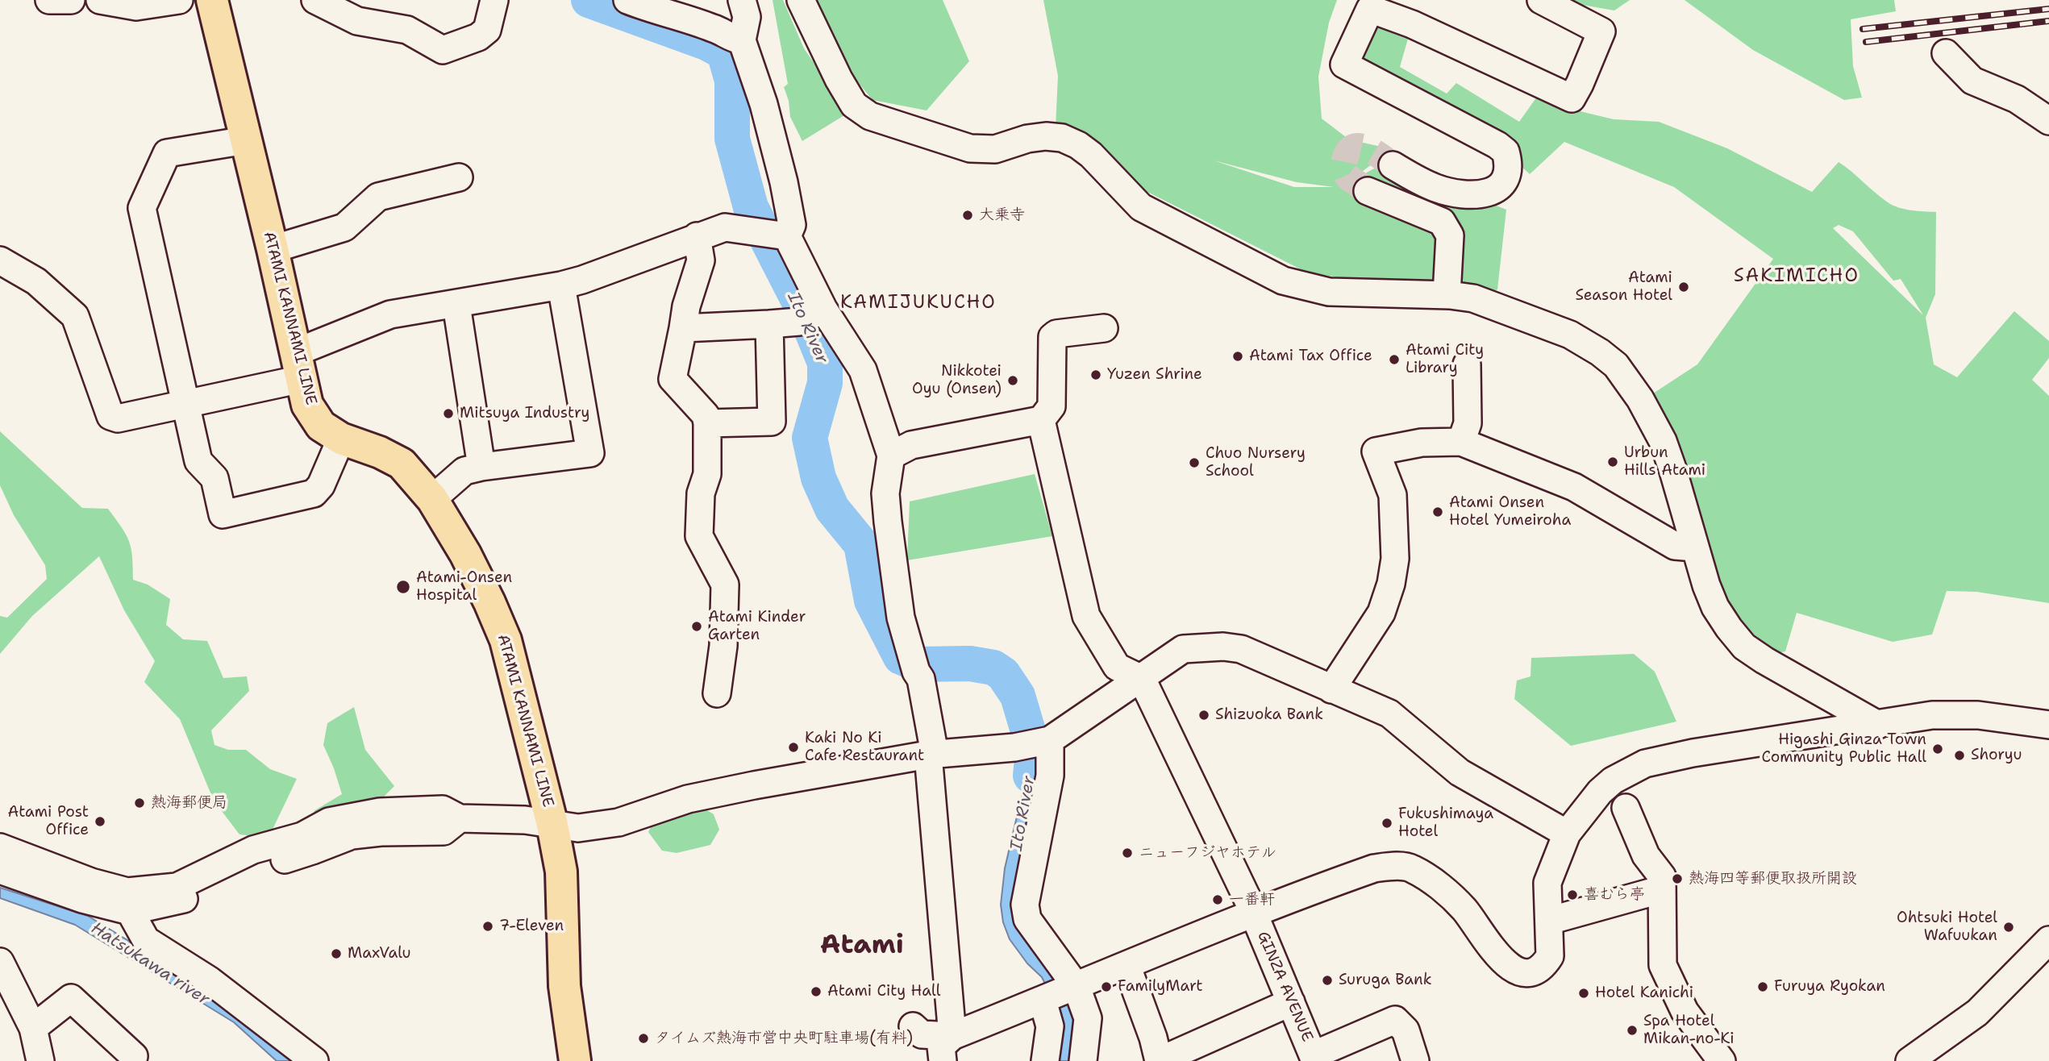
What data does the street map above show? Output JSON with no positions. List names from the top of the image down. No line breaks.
{"streets":{"main road":["ATAMI KANNAMI LINE"],"street":["GINZA AVENUE"]},"districts":["SAKIMICHO","KAMIJUKUCHO","Atami"],"water":["Ito River","Hatsukawa river"],"places":["大乗寺","Atami Season Hotel","Atami Tax Office","Atami City Library","Yuzen Shrine","Nikkotei Oyu (Onsen)","Mitsuya Industry","Urbun Hills Atami","Chuo Nursery School","Atami Onsen Hotel Yumeiroha","Atami-Onsen Hospital","Atami Kinder Garten","Shizuoka Bank","Kaki No Ki Cafe Restaurant","Higashi Ginza Town Community Public Hall","Shoryu","熱海郵便局","Atami Post Office","Fukushimaya Hotel","ニューフジヤホテル","熱海四等郵便取扱所開設","喜むら亭","一番軒","7-Eleven","Ohtsuki Hotel Wafuukan","MaxValu","Suruga Bank","FamilyMart","Furuya Ryokan","Atami City Hall","Hotel Kanichi","Spa Hotel Mikan-no-Ki","タイムズ熱海市営中央町駐車場(有料)"]}
